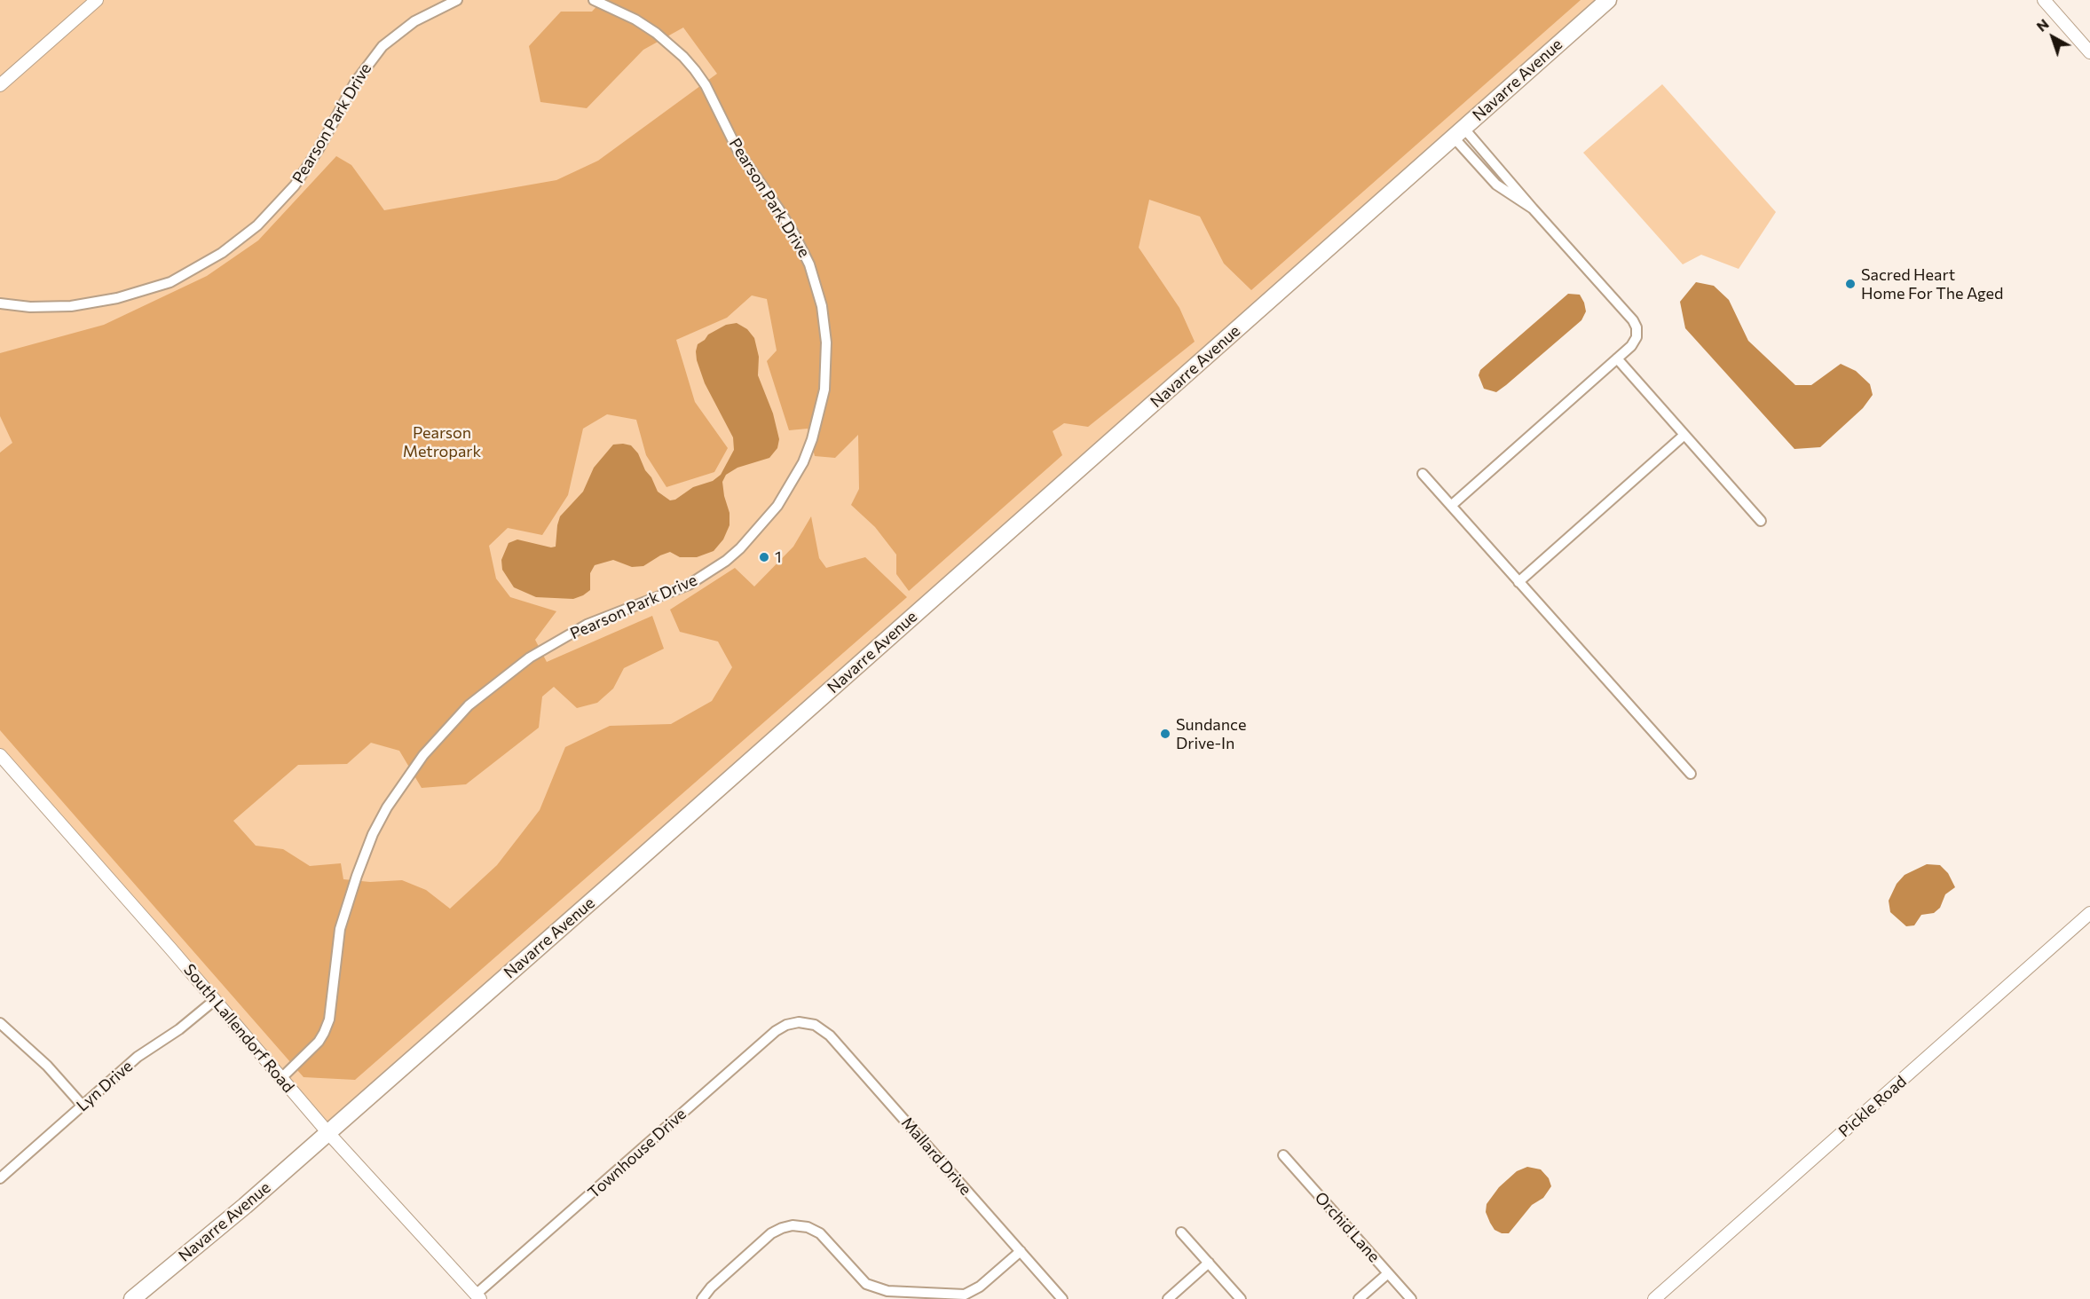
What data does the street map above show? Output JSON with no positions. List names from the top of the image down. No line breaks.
{"streets":{"highway":["Navarre Avenue"],"street":["Pearson Park Drive","South Lallendorf Road","Lyn Drive","Pickle Road","Townhouse Drive","Mallard Drive","Orchid Lane"]},"crossings":[["Navarre Avenue","South Lallendorf Road"],["Pearson Park Drive","South Lallendorf Road"],["South Lallendorf Road","Lyn Drive"],["South Lallendorf Road","Townhouse Drive"],["Townhouse Drive","Mallard Drive"]],"parks":["Pearson Metropark"],"places":["Sacred Heart Home For The Aged","1","Sundance Drive-In"],"north":"top left"}
